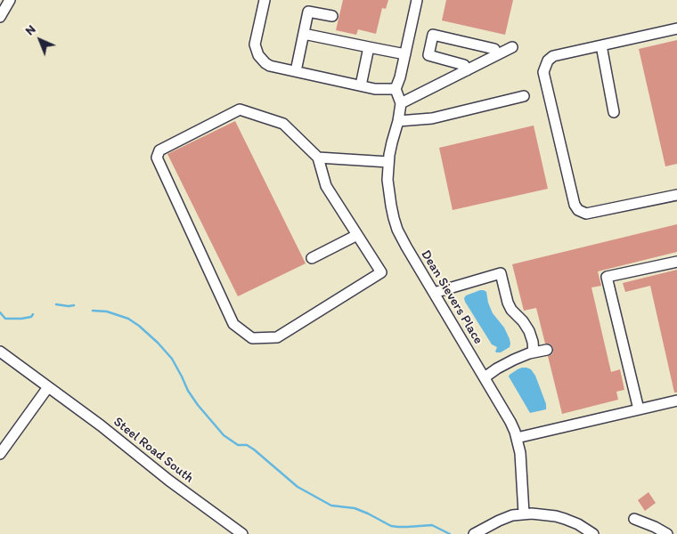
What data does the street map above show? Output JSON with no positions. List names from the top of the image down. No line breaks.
{"streets":{"street":["Dean Sievers Place","Steel Road South"]},"north":"top left"}
